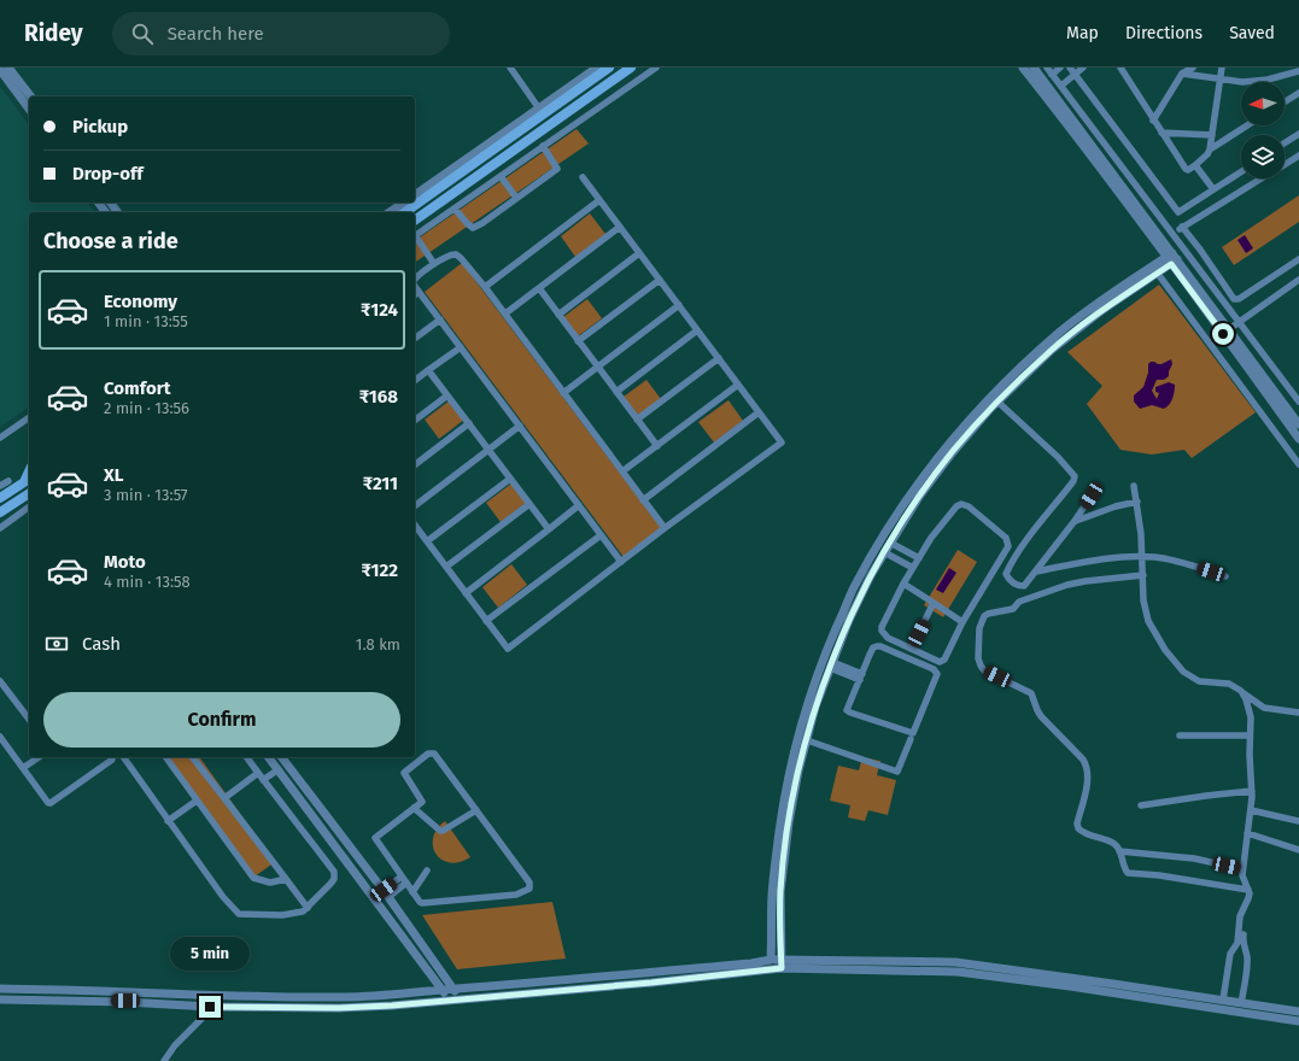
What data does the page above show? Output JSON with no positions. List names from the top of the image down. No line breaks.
{"north":"left","page":{"header":"Ridey","search":"Search here","nav":["Map","Directions","Saved"],"banner":["Pickup","Drop-off"],"heading":"Choose a ride","list":[{"name":"Economy","note":"1 min · 13:55","value":"₹124"},{"name":"Comfort","note":"2 min · 13:56","value":"₹168"},{"name":"XL","note":"3 min · 13:57","value":"₹211"},{"name":"Moto","note":"4 min · 13:58","value":"₹122"}],"pay":["Cash","1.8 km"],"buttons":"Confirm","bubble":"5 min"}}
